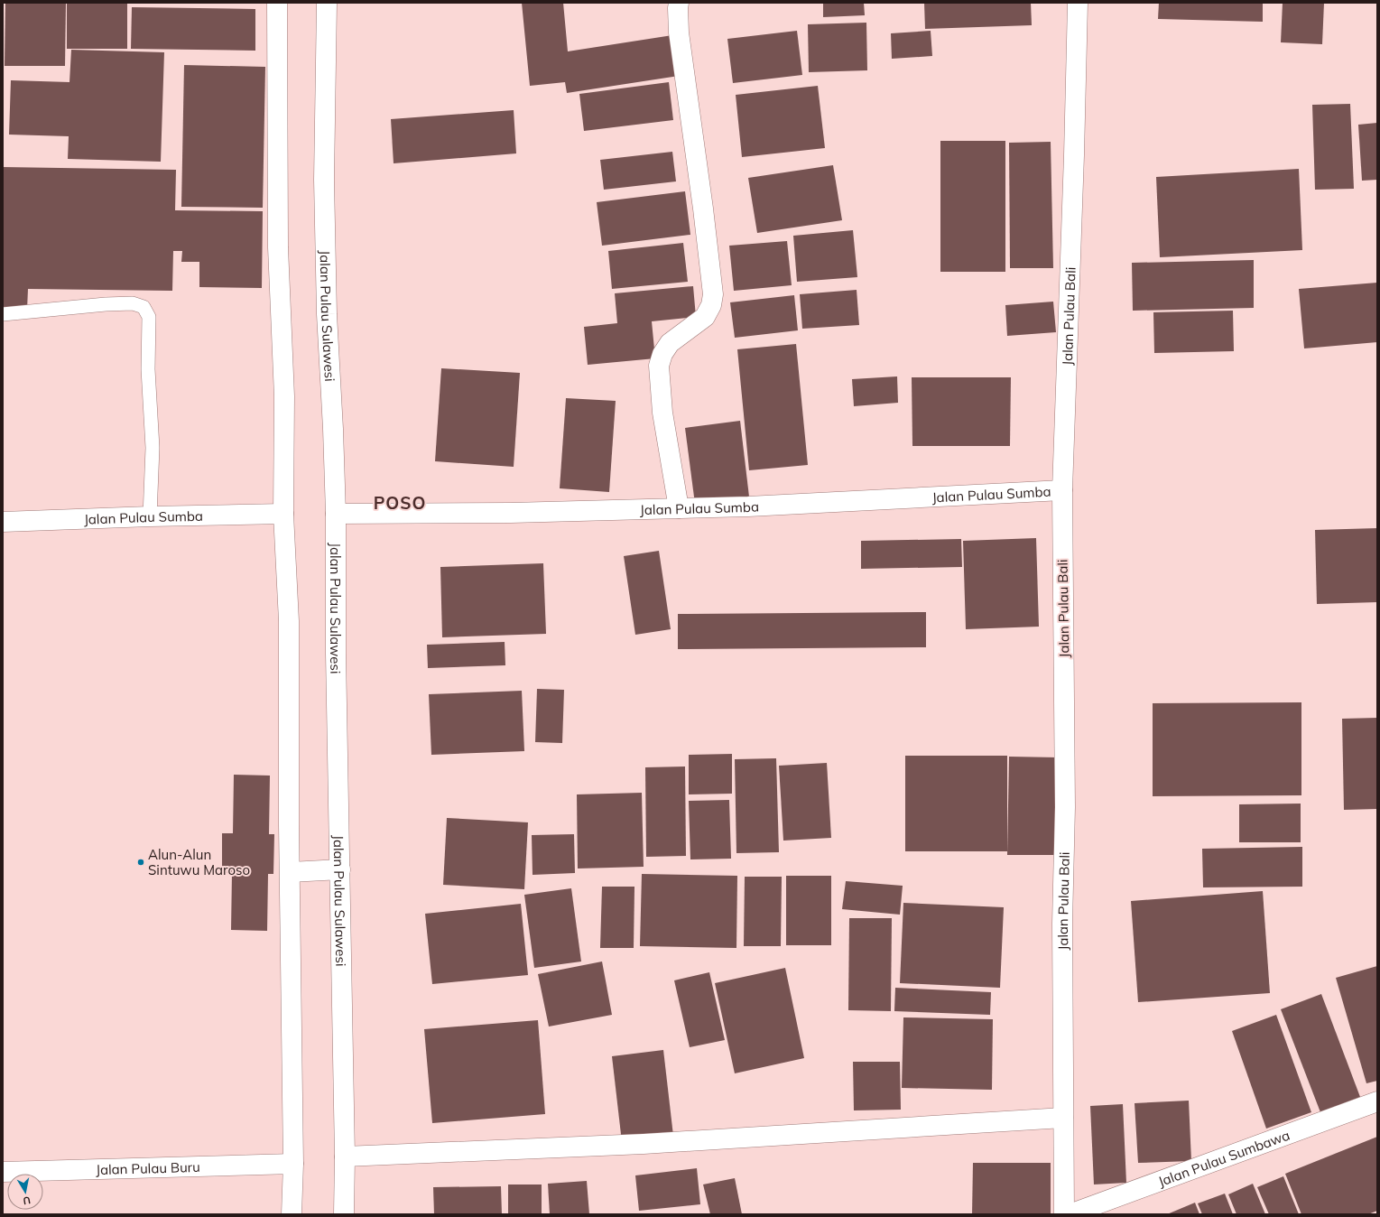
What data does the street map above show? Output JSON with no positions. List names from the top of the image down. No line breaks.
{"streets":{"street":["Jalan Pulau Sulawesi","Jalan Pulau Bali","Jalan Pulau Sumba","Jalan Pulau Sumbawa","Jalan Pulau Buru"]},"crossings":[["Jalan Pulau Sulawesi","Jalan Pulau Sumba"],["Jalan Pulau Bali","Jalan Pulau Sumba"]],"districts":["POSO"],"places":["Alun-Alun Sintuwu Maroso"],"north":"bottom"}
